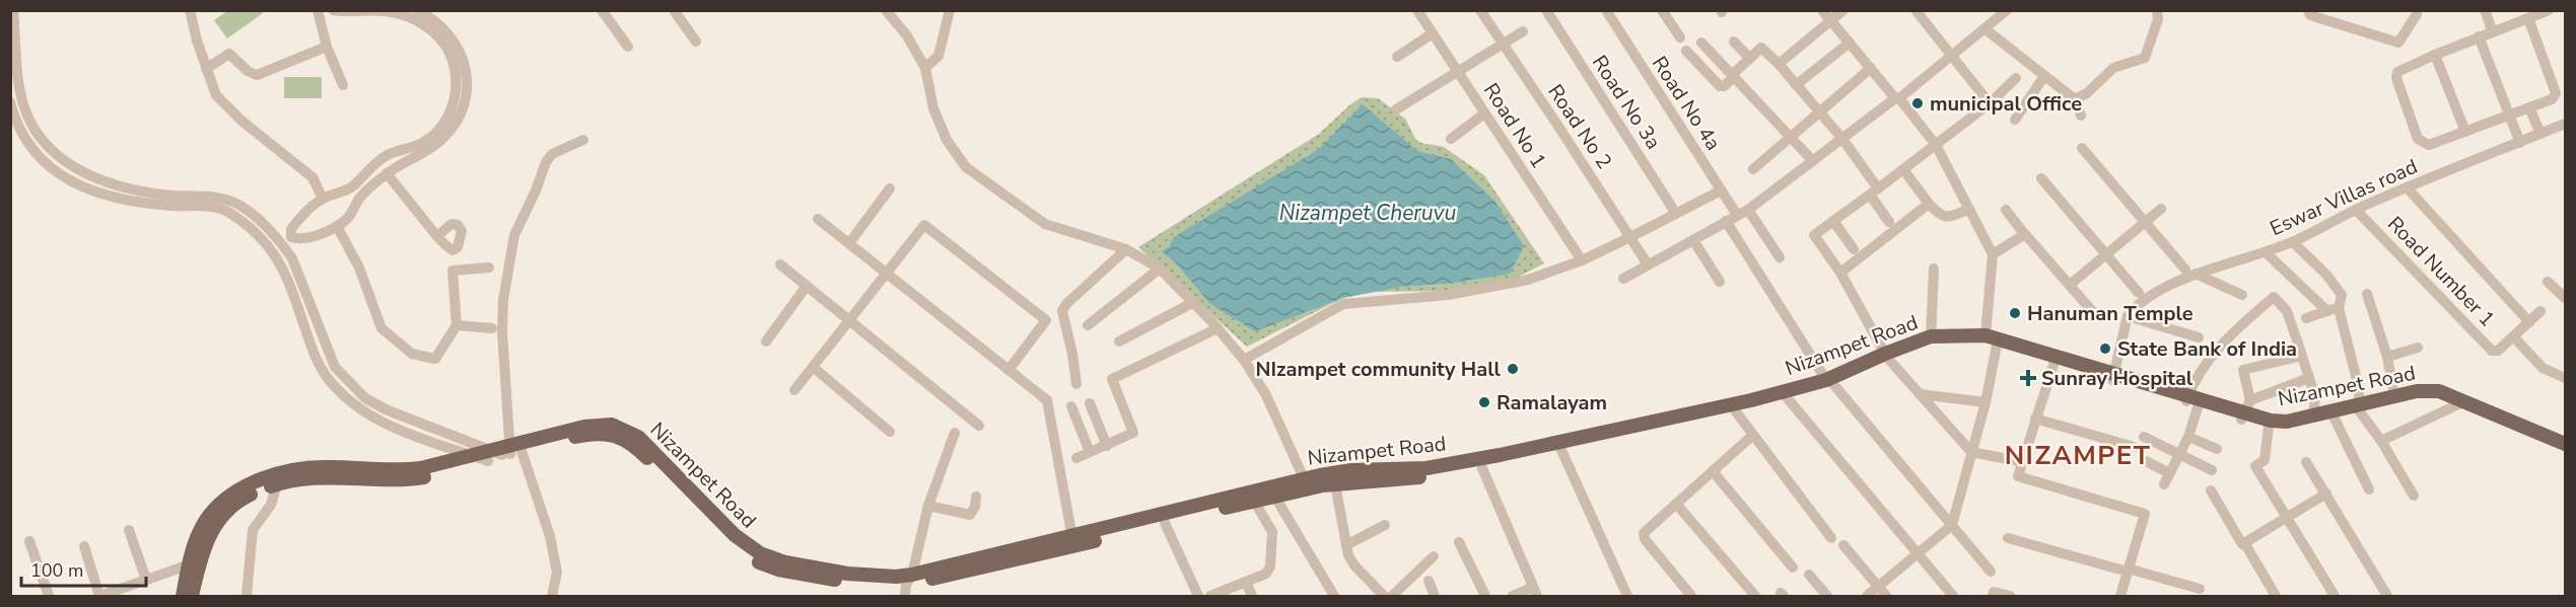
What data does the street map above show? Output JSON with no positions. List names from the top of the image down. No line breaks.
{"streets":{"main road":["Nizampet Road"],"street":["Road No 3a","Road No 4a","Road No 1","Road No 2","Eswar Villas road","Road Number 1"]},"crossings":[["Eswar Villas road","Road Number 1"]],"districts":["NIZAMPET"],"water":["Nizampet Cheruvu"],"places":{"other":["municipal Office","Hanuman Temple","State Bank of India","NIzampet community Hall","Ramalayam"],"health":["Sunray Hospital"]},"scale_bar":"100 m"}
